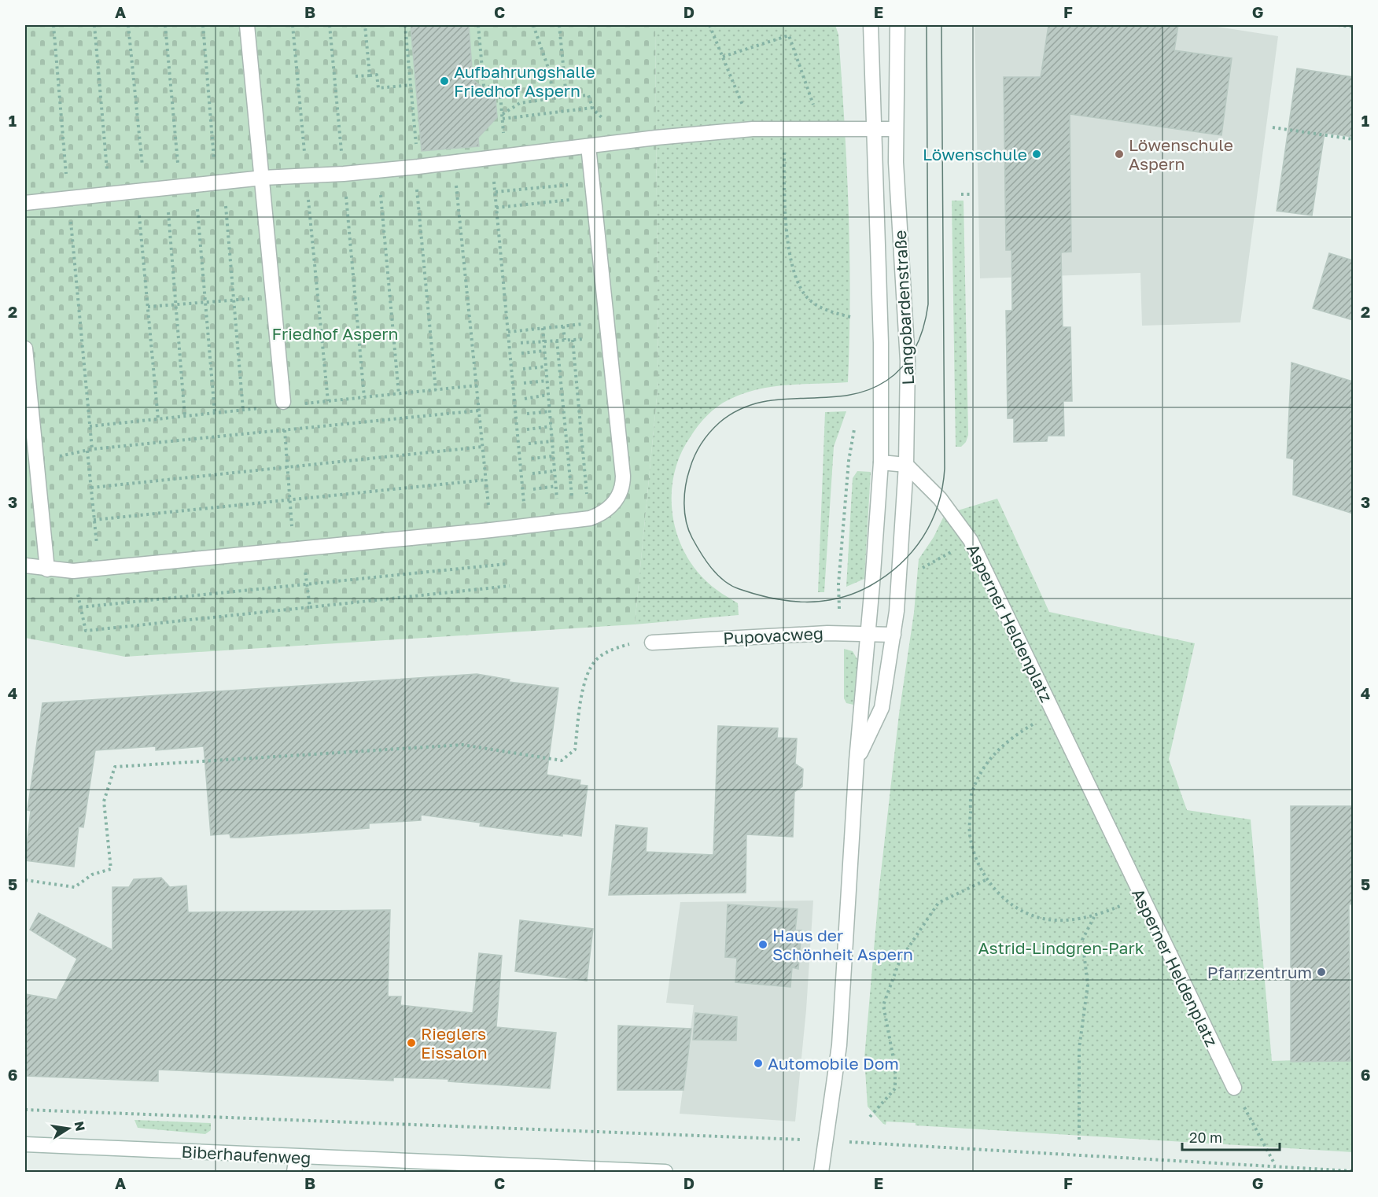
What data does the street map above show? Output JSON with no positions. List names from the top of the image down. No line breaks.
{"streets":{"street":["Langobardenstraße","Asperner Heldenplatz","Pupovacweg","Biberhaufenweg"]},"crossings":[["Langobardenstraße","Asperner Heldenplatz"],["Langobardenstraße","Pupovacweg"]],"parks":["Friedhof Aspern","Astrid-Lindgren-Park"],"places":["Aufbahrungshalle Friedhof Aspern","Löwenschule","Löwenschule Aspern","Haus der Schönheit Aspern","Pfarrzentrum","Rieglers Eissalon","Automobile Dom"],"scale_bar":"20 m","north":"right","grid":{"columns":["A","B","C","D","E","F","G"],"rows":["1","2","3","4","5","6"]}}
